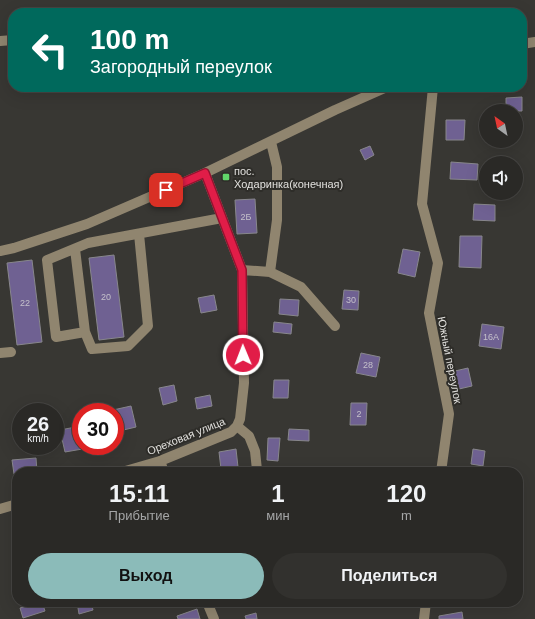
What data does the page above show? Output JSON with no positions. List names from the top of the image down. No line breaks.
{"streets":{"street":["Южный переулок","Ореховая улица"]},"places":{"transit":["пос. Ходаринка(конечная)"]},"house_numbers":["2Б","20","30","22","16А","28","2"],"north":"top left","page":{"turn":["100 m","Загородный переулок"],"speed":"26 km/h","limit":"30","eta":["15:11","Прибытие","1","мин","120","m"],"buttons":["Выход","Поделиться"]}}
